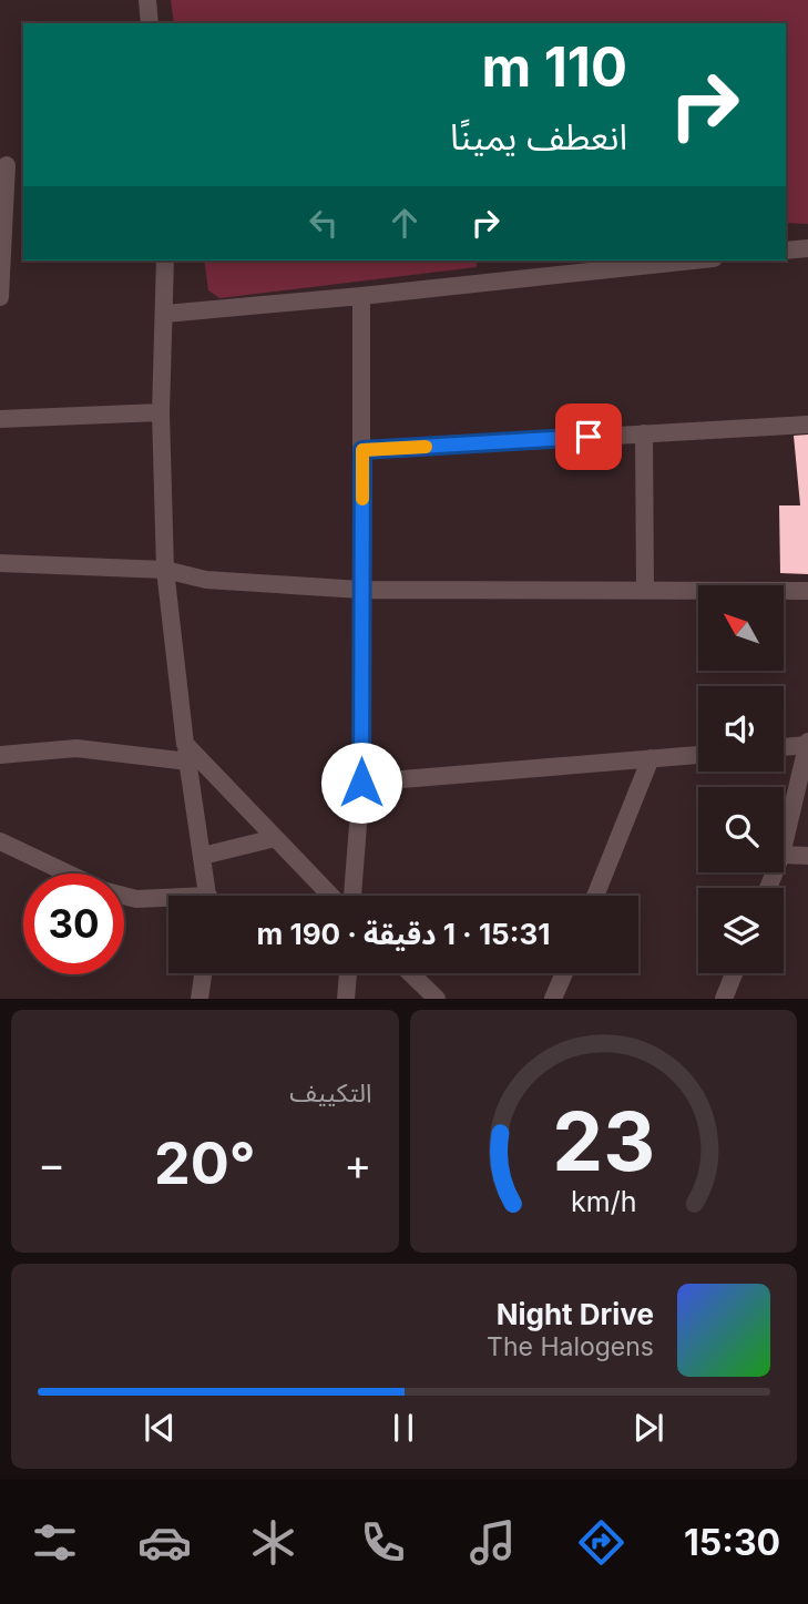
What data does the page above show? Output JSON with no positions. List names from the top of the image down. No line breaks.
{"north":"top left","page":{"turn":["110 m","انعطف يمينًا"],"limit":"30","trip":"15:31 · 1 دقيقة · 190 m","tile":"التكييف","heat":["−","20°","+"],"song":["Night Drive","The Halogens"],"tabs":"15:30","gauge":["23","km/h"]}}
